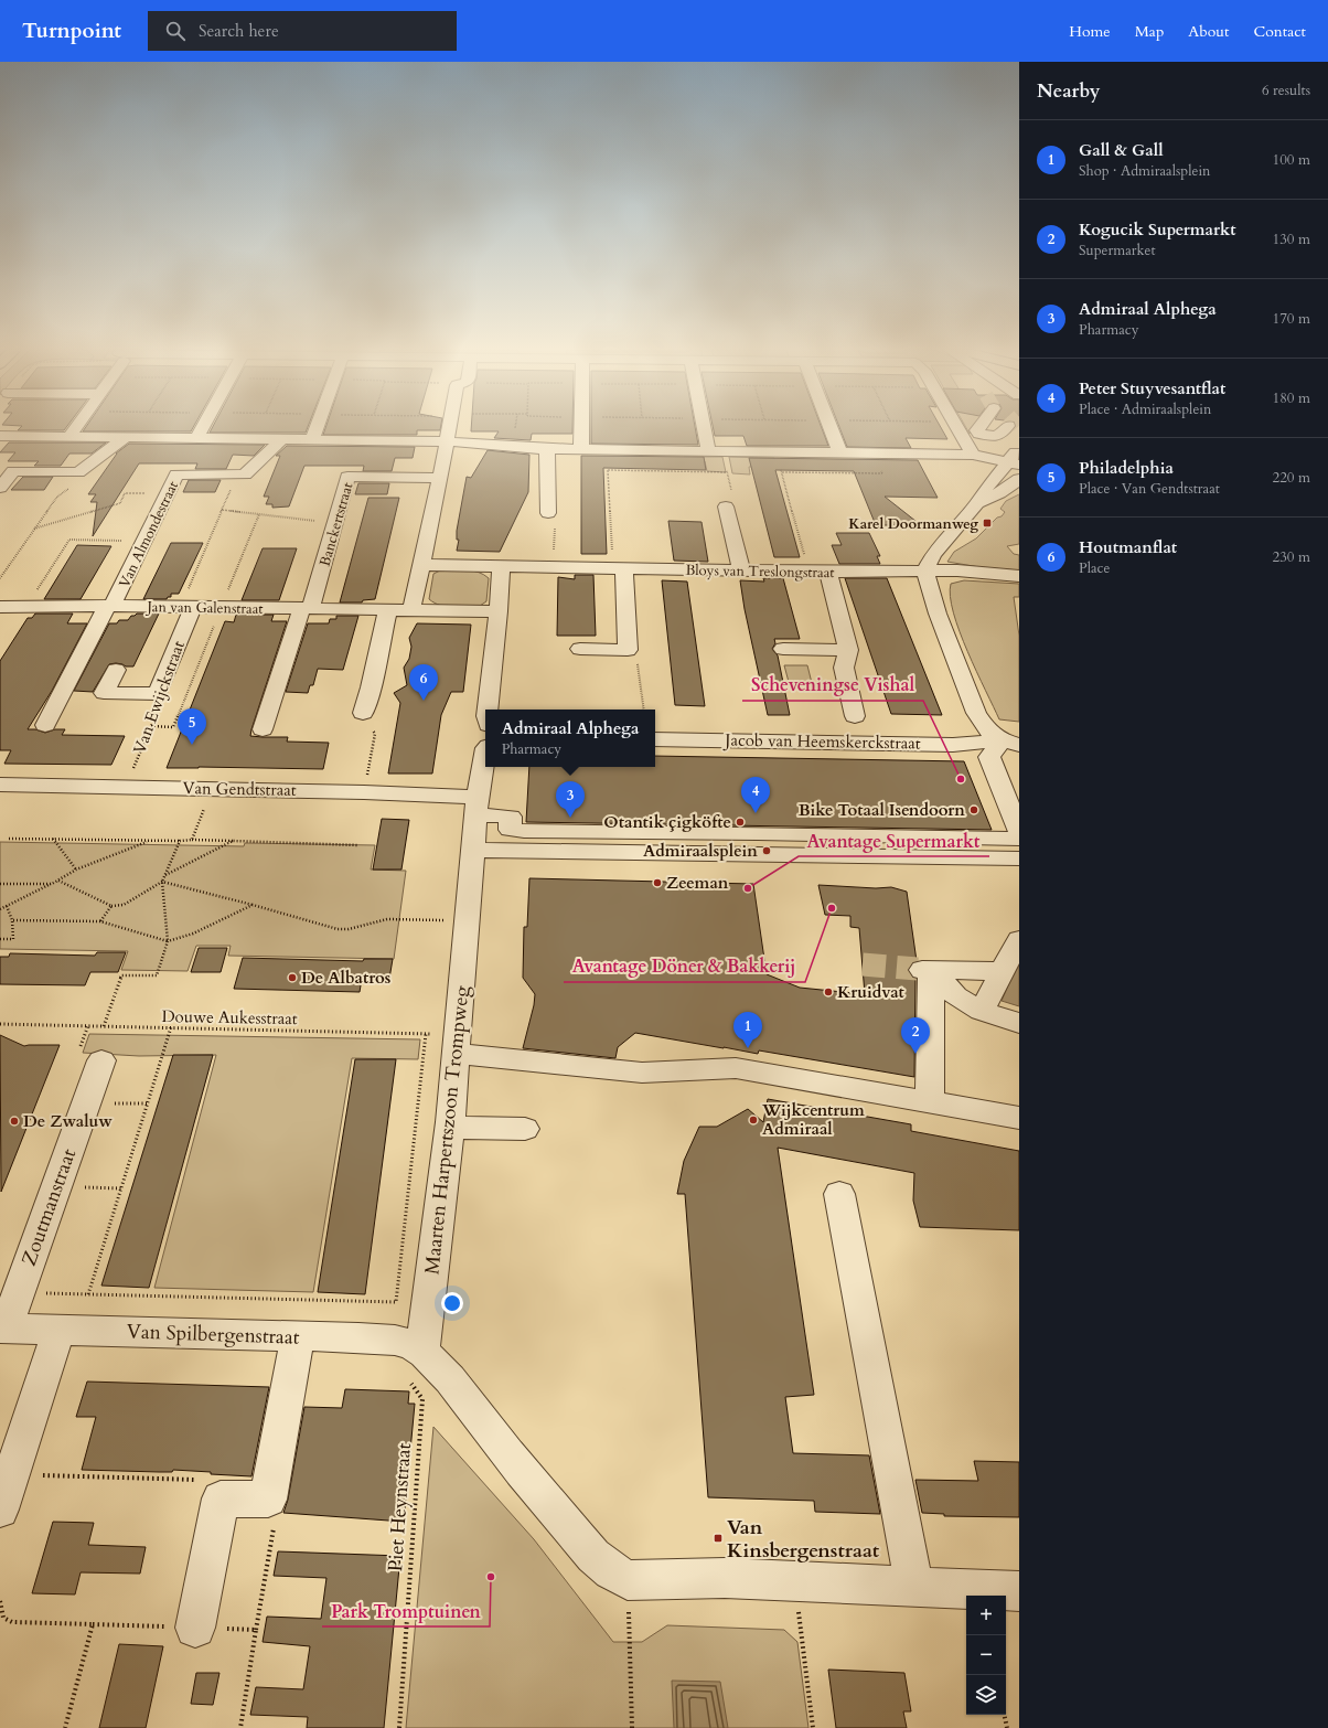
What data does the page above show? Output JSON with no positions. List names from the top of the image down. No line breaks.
{"streets":{"street":["Banckertstraat","Van Almondestraat","Bloys van Treslongstraat","Jan van Galenstraat","Van Ewijckstraat","Jacob van Heemskerckstraat","Van Gendtstraat","Maarten Harpertszoon Trompweg","Zoutmanstraat","Van Spilbergenstraat"],"path":["Douwe Aukesstraat","Piet Heynstraat"]},"crossings":[["Banckertstraat","Jan van Galenstraat"],["Van Almondestraat","Jan van Galenstraat"],["Jan van Galenstraat","Van Ewijckstraat"],["Van Ewijckstraat","Van Gendtstraat"],["Van Gendtstraat","Maarten Harpertszoon Trompweg"],["Douwe Aukesstraat","Maarten Harpertszoon Trompweg"],["Maarten Harpertszoon Trompweg","Van Spilbergenstraat"],["Maarten Harpertszoon Trompweg","Piet Heynstraat"],["Zoutmanstraat","Van Spilbergenstraat"],["Van Spilbergenstraat","Piet Heynstraat"]],"places":{"transit":["Karel Doormanweg","Van Kinsbergenstraat"],"other":["Scheveningse Vishal","Bike Totaal Isendoorn","Otantik çigköfte","Admiraalsplein","Zeeman","Avantage Supermarkt","Avantage Döner & Bakkerij","De Albatros","Kruidvat","Wijkcentrum Admiraal","De Zwaluw","Park Tromptuinen"]},"page":{"header":"Turnpoint","search":"Search here","nav":["Home","Map","About","Contact"],"heading":["Nearby","6 results"],"list":[{"mark":"1","name":"Gall & Gall","note":"Shop · Admiraalsplein","value":"100 m"},{"mark":"2","name":"Kogucik Supermarkt","note":"Supermarket","value":"130 m"},{"mark":"3","name":"Admiraal Alphega","note":"Pharmacy","value":"170 m"},{"mark":"4","name":"Peter Stuyvesantflat","note":"Place · Admiraalsplein","value":"180 m"},{"mark":"5","name":"Philadelphia","note":"Place · Van Gendtstraat","value":"220 m"},{"mark":"6","name":"Houtmanflat","note":"Place","value":"230 m"}],"pins":["6","5","4","3","1","2"],"popup":["Admiraal Alphega","Pharmacy"],"map_buttons":["+","−"]}}
